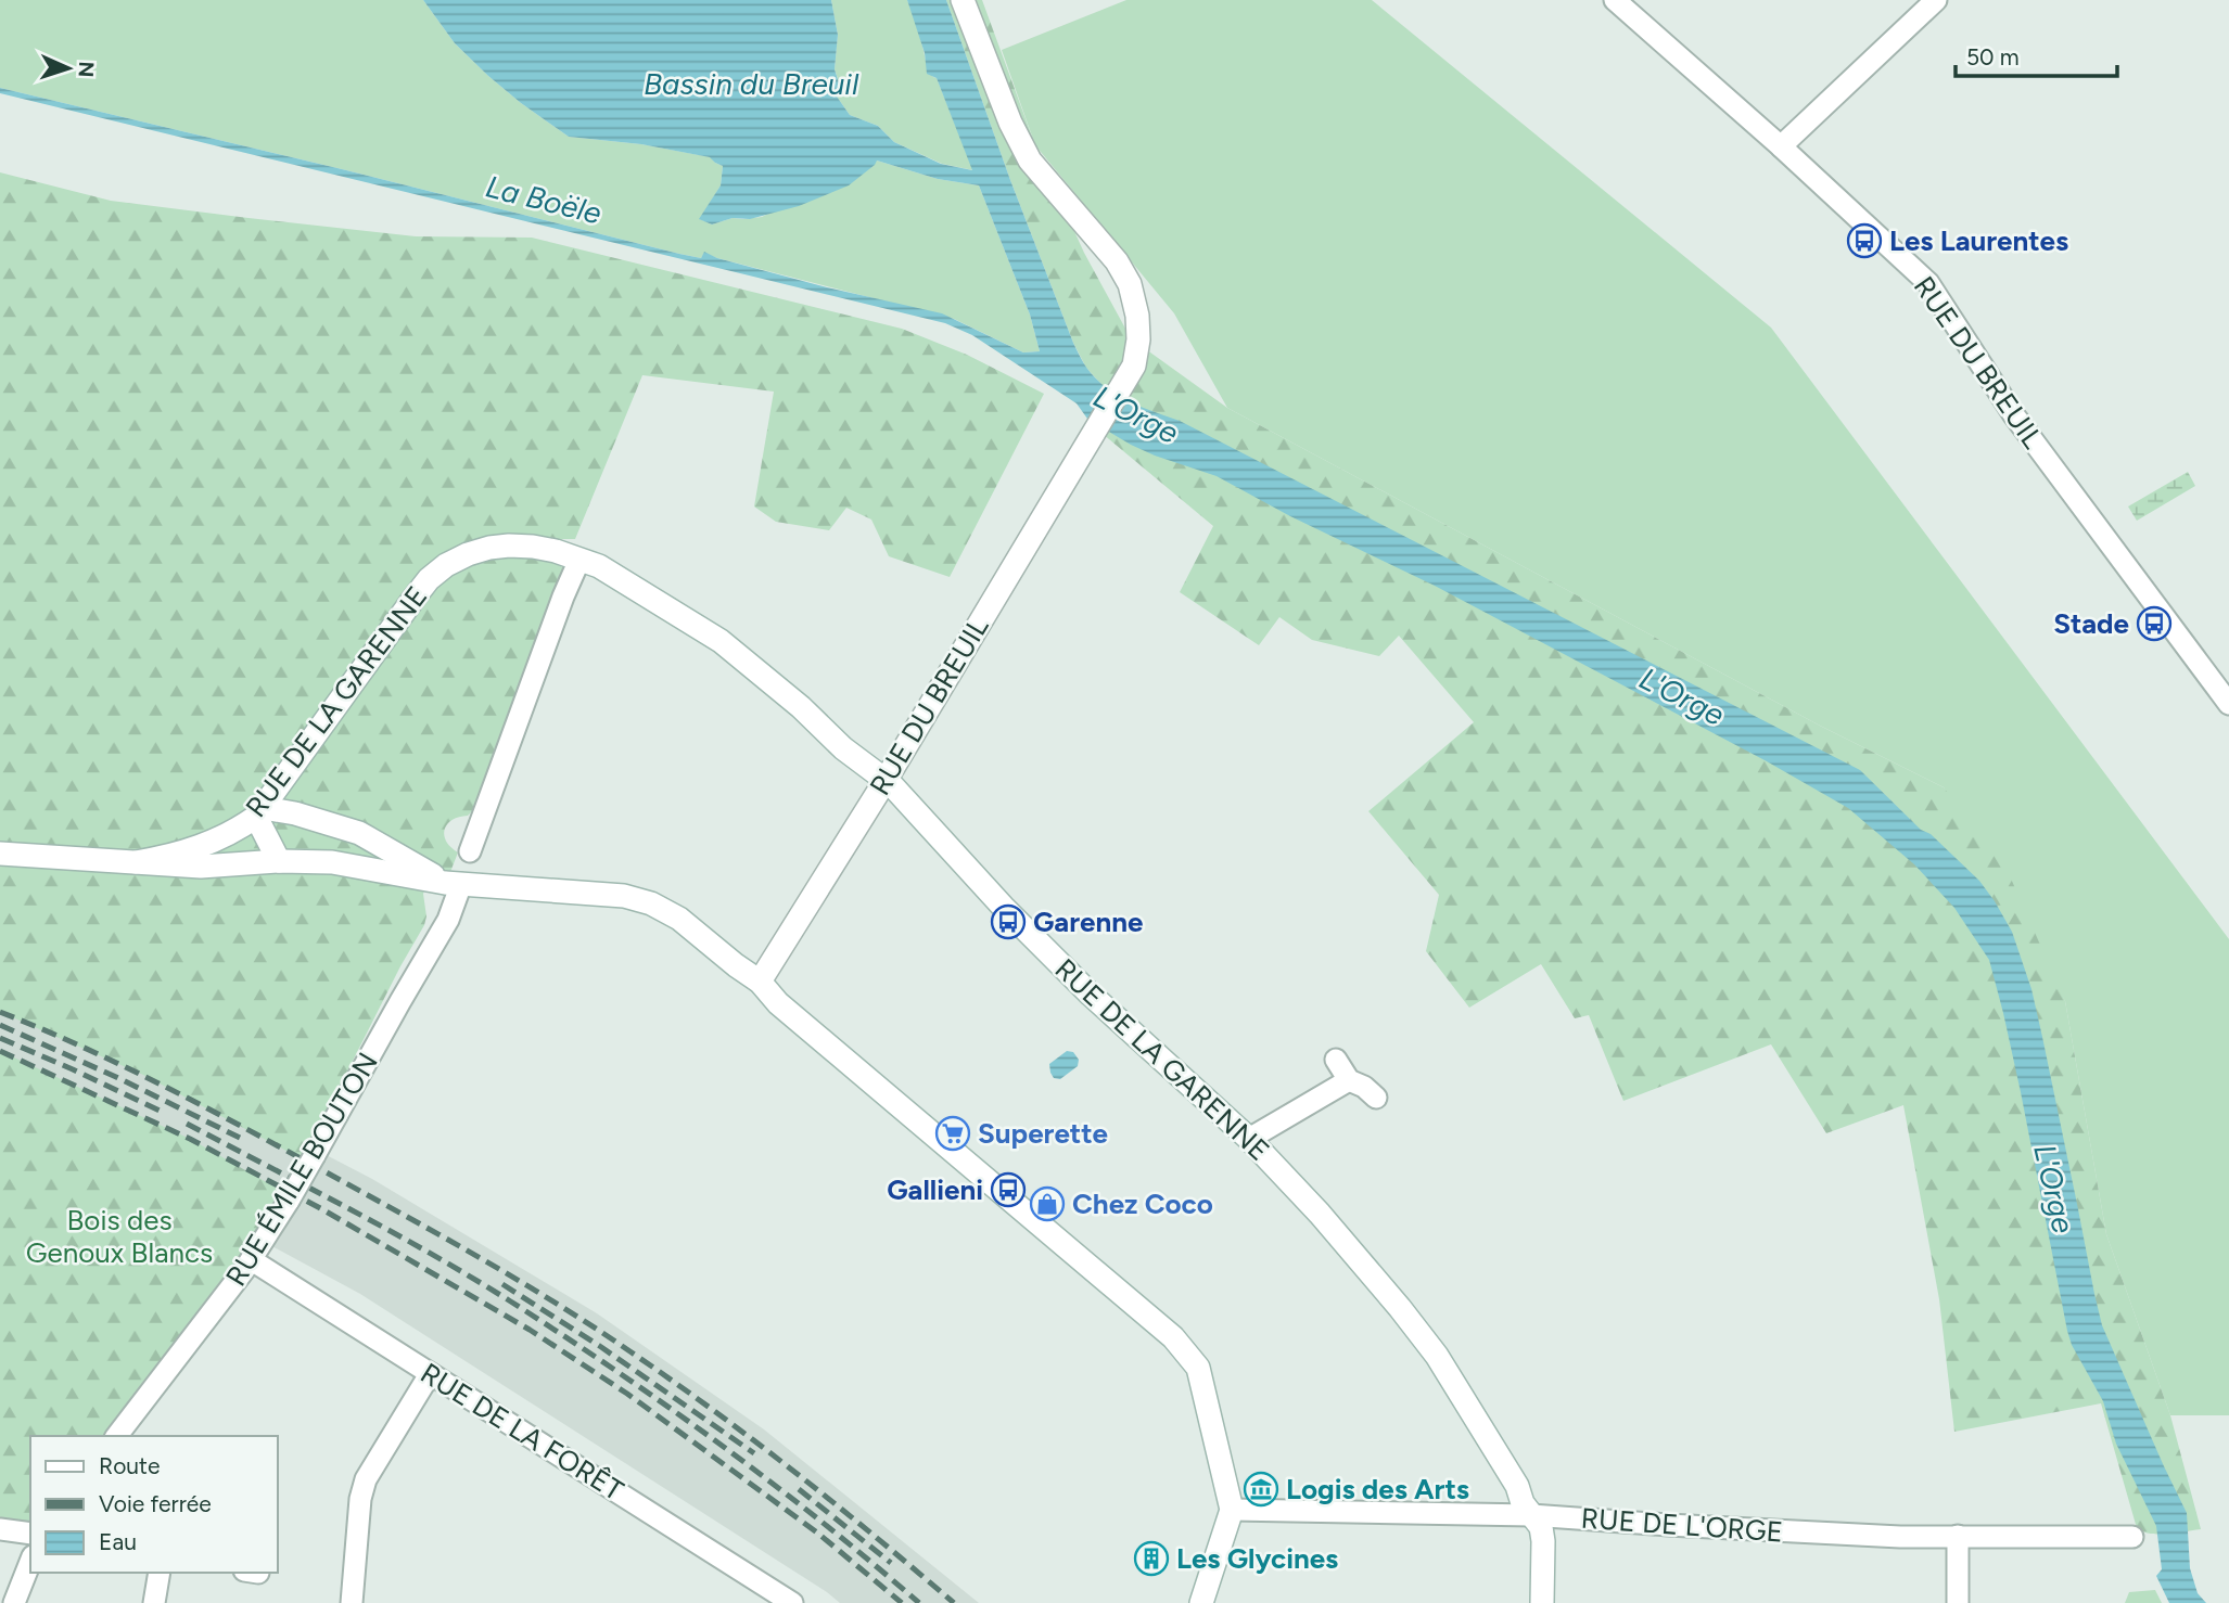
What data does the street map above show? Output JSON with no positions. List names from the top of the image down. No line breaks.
{"streets":{"main road":["RUE DU BREUIL","RUE DE LA GARENNE"],"street":["RUE ÉMILE BOUTON","RUE DE LA FORÊT","RUE DE L'ORGE"]},"crossings":[["RUE DU BREUIL","RUE DE LA GARENNE"],["RUE DE LA GARENNE","RUE DE L'ORGE"],["RUE ÉMILE BOUTON","RUE DE LA FORÊT"]],"water":["Bassin du Breuil","La Boële","L'Orge"],"parks":["Bois des Genoux Blancs"],"places":{"bus stop":["Les Laurentes","Stade","Garenne","Gallieni"],"supermarket":["Superette"],"shop":["Chez Coco"],"museum":["Logis des Arts"],"building":["Les Glycines"]},"legend":["Route","Voie ferrée","Eau"],"scale_bar":"50 m","north":"right"}
